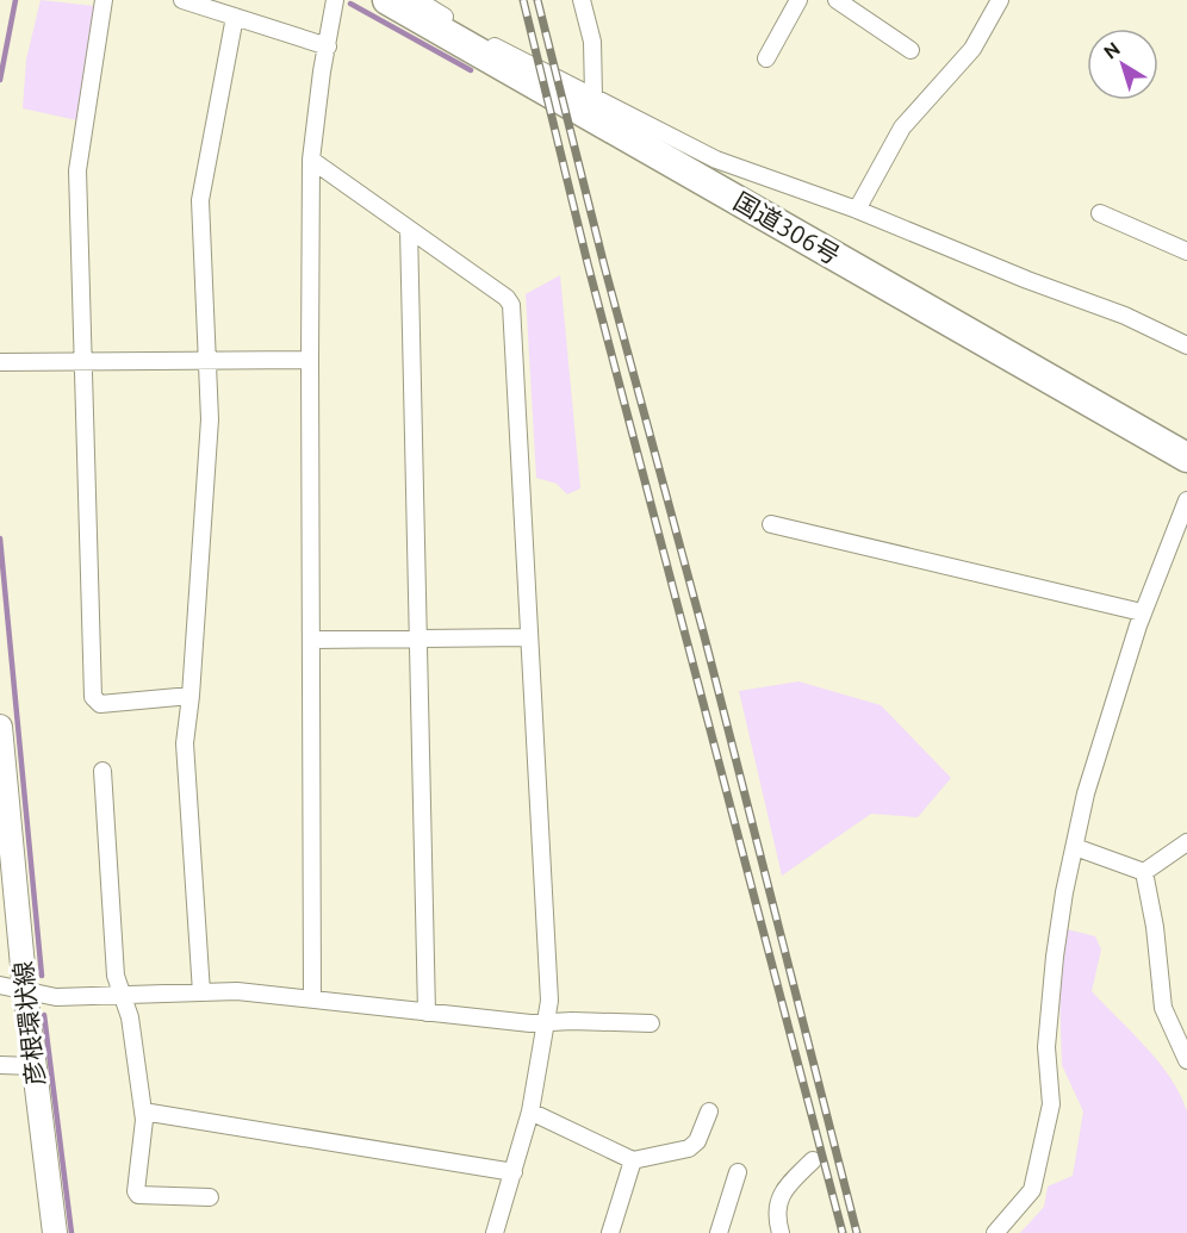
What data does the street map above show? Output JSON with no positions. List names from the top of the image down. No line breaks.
{"streets":{"highway":["国道306号"],"main road":["彦根環状線"]},"north":"top left"}
